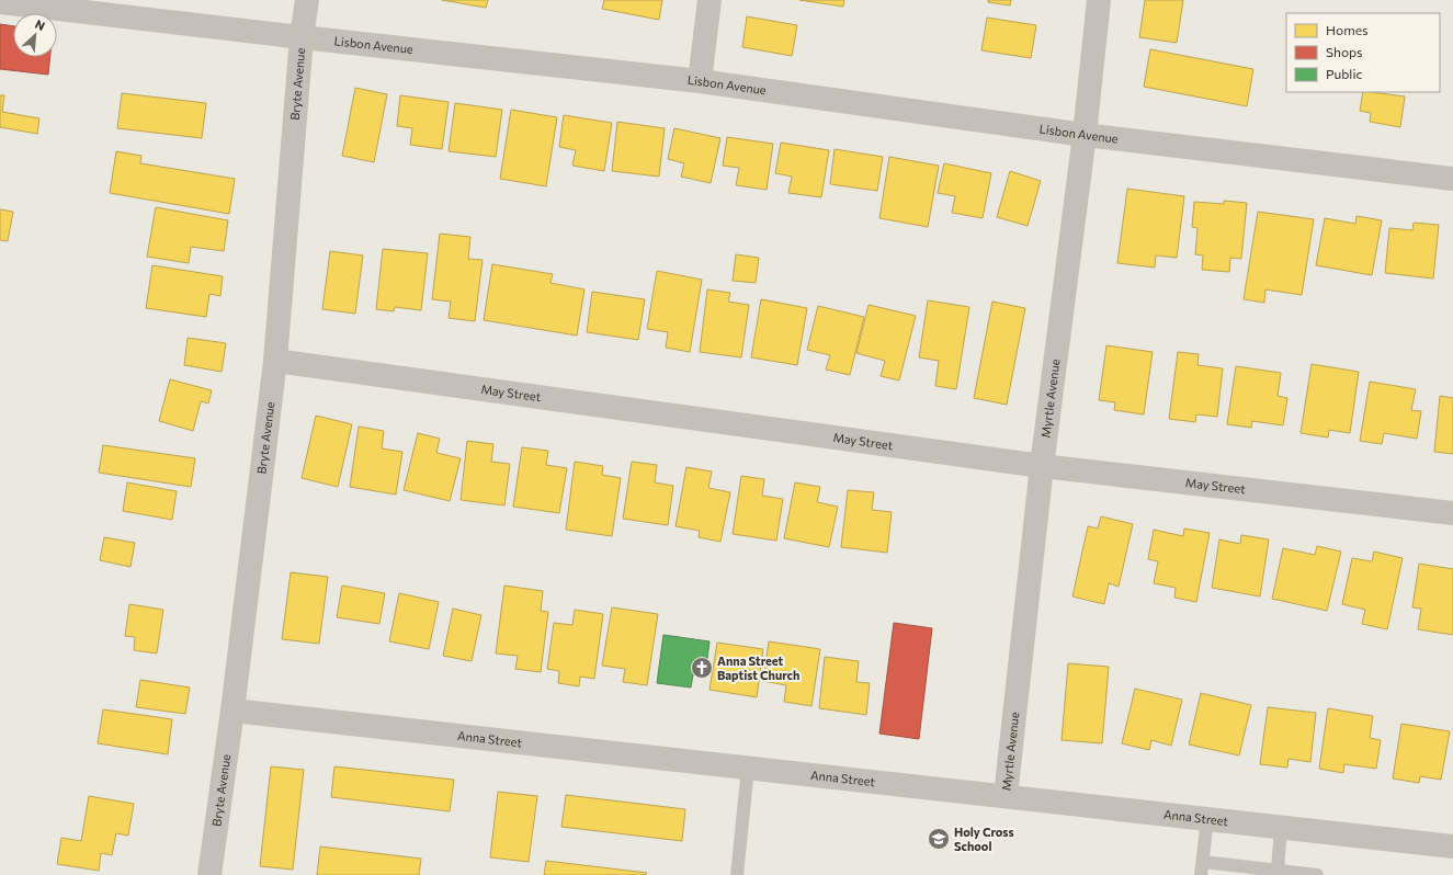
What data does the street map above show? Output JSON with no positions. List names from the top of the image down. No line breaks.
{"streets":{"street":["Lisbon Avenue","Bryte Avenue","May Street","Myrtle Avenue","Anna Street"]},"crossings":[["Lisbon Avenue","Bryte Avenue"],["Lisbon Avenue","Myrtle Avenue"],["Bryte Avenue","May Street"],["Bryte Avenue","Anna Street"],["May Street","Myrtle Avenue"],["Myrtle Avenue","Anna Street"]],"places":{"church":["Anna Street Baptist Church"],"school or university":["Holy Cross School"]},"legend":["Homes","Shops","Public"],"north":"top right"}
